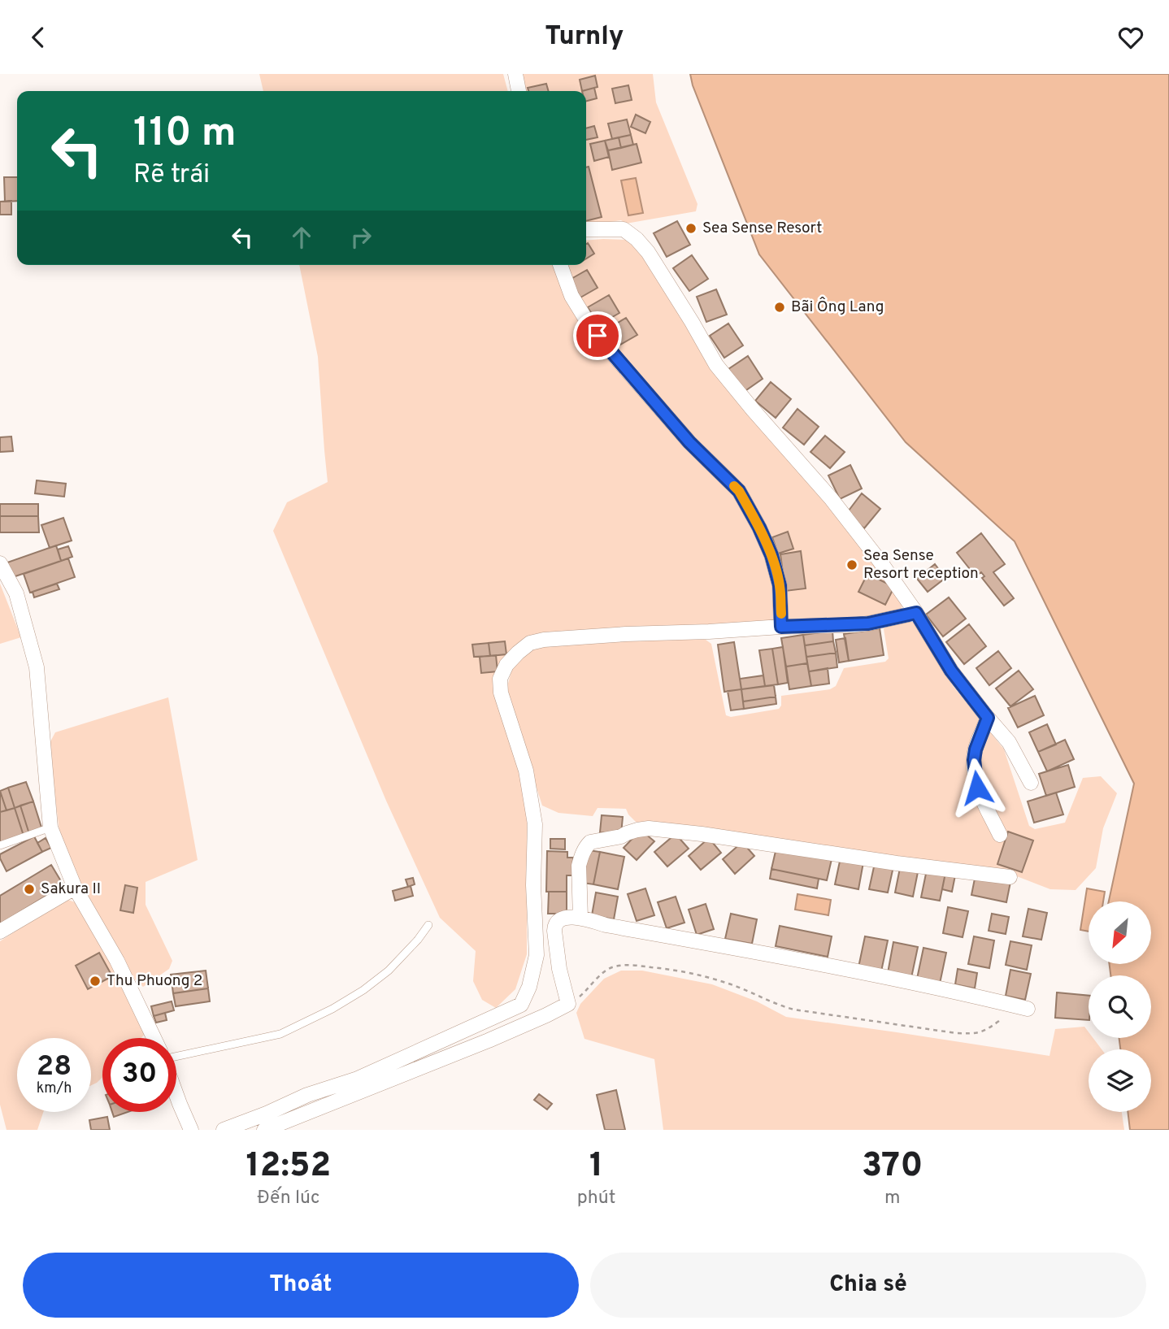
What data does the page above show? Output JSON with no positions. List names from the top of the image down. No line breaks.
{"places":["Sea Sense Resort","Bãi Ông Lang","Sea Sense Resort reception","Sakura II","Thu Phuong 2"],"north":"bottom left","page":{"header":"Turnly","turn":["110 m","Rẽ trái"],"speed":"28 km/h","limit":"30","eta":["12:52","Đến lúc","1","phút","370","m"],"buttons":["Thoát","Chia sẻ"]}}
